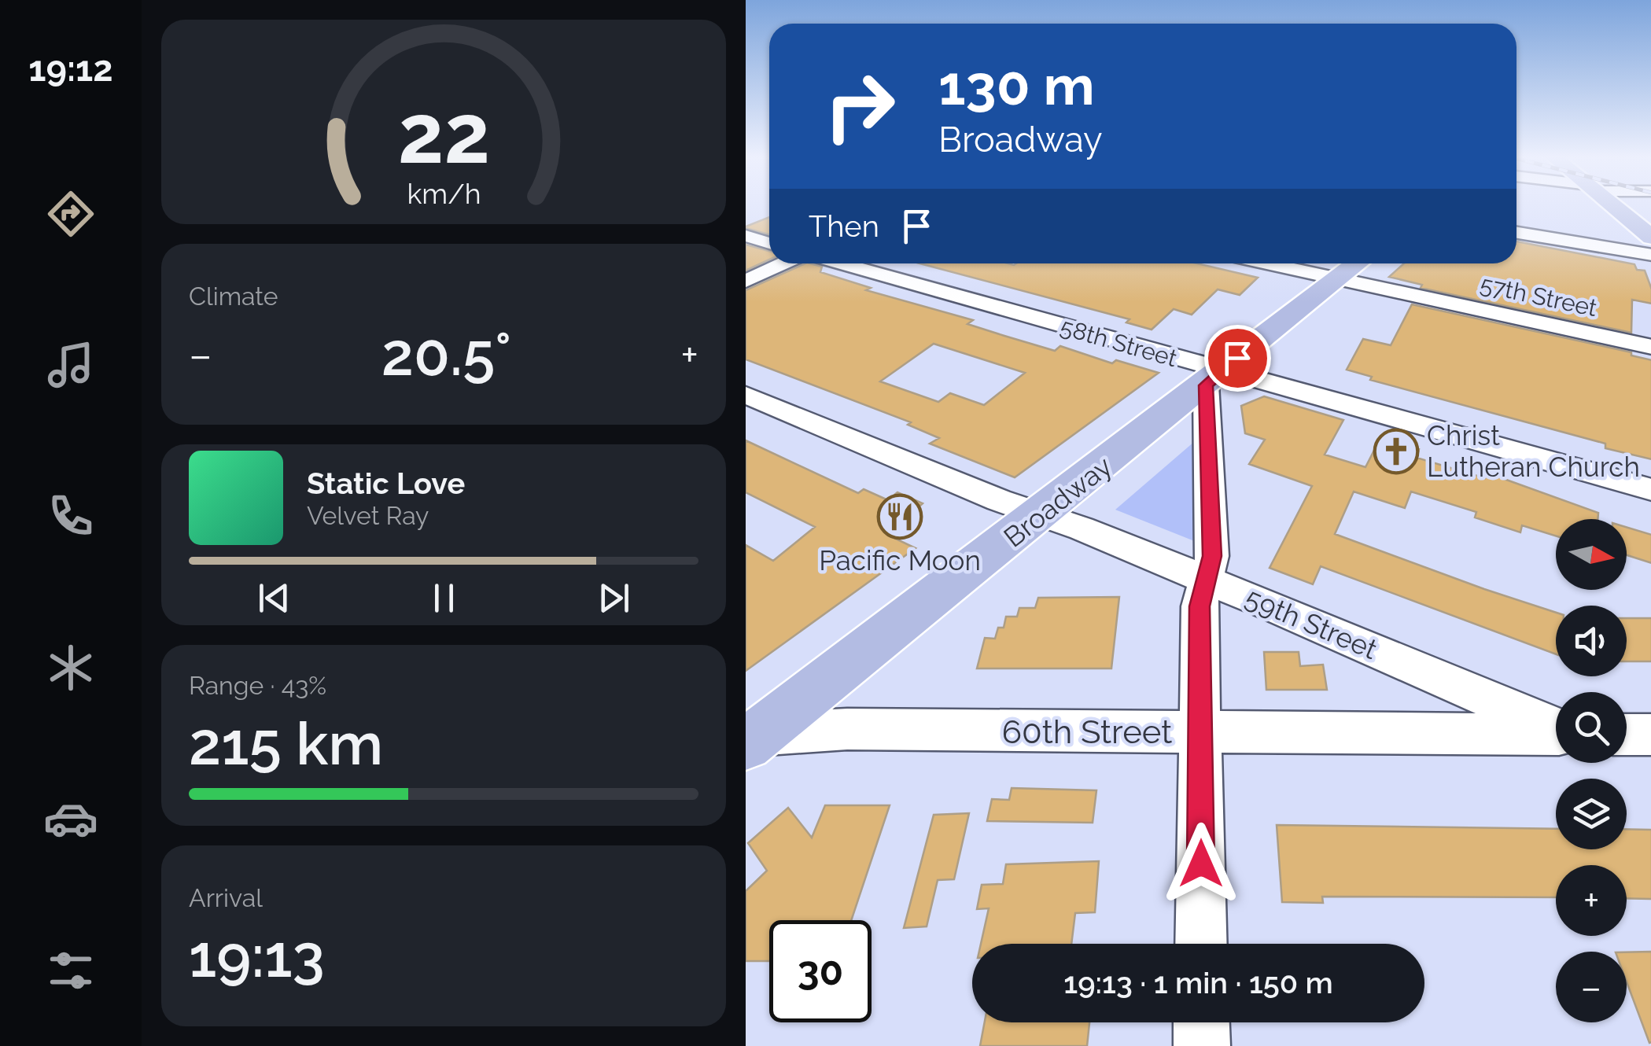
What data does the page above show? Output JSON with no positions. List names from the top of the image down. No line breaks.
{"streets":{"main road":["Broadway"],"street":["57th Street","58th Street","59th Street","60th Street"]},"crossings":[["57th Street","Broadway"],["58th Street","Broadway"],["Broadway","59th Street"],["Broadway","60th Street"]],"places":{"church":["Christ Lutheran Church"],"restaurant":["Pacific Moon"]},"north":"right","page":{"tabs":"19:12","turn":["130 m","Broadway"],"then":"Then","tile":["Climate",["Range · 43%","215 km"],["Arrival","19:13"]],"heat":["−","20.5°","+"],"song":["Static Love","Velvet Ray"],"map_buttons":["+","−"],"limit":"30","trip":"19:13 · 1 min · 150 m","gauge":["22","km/h"]}}
